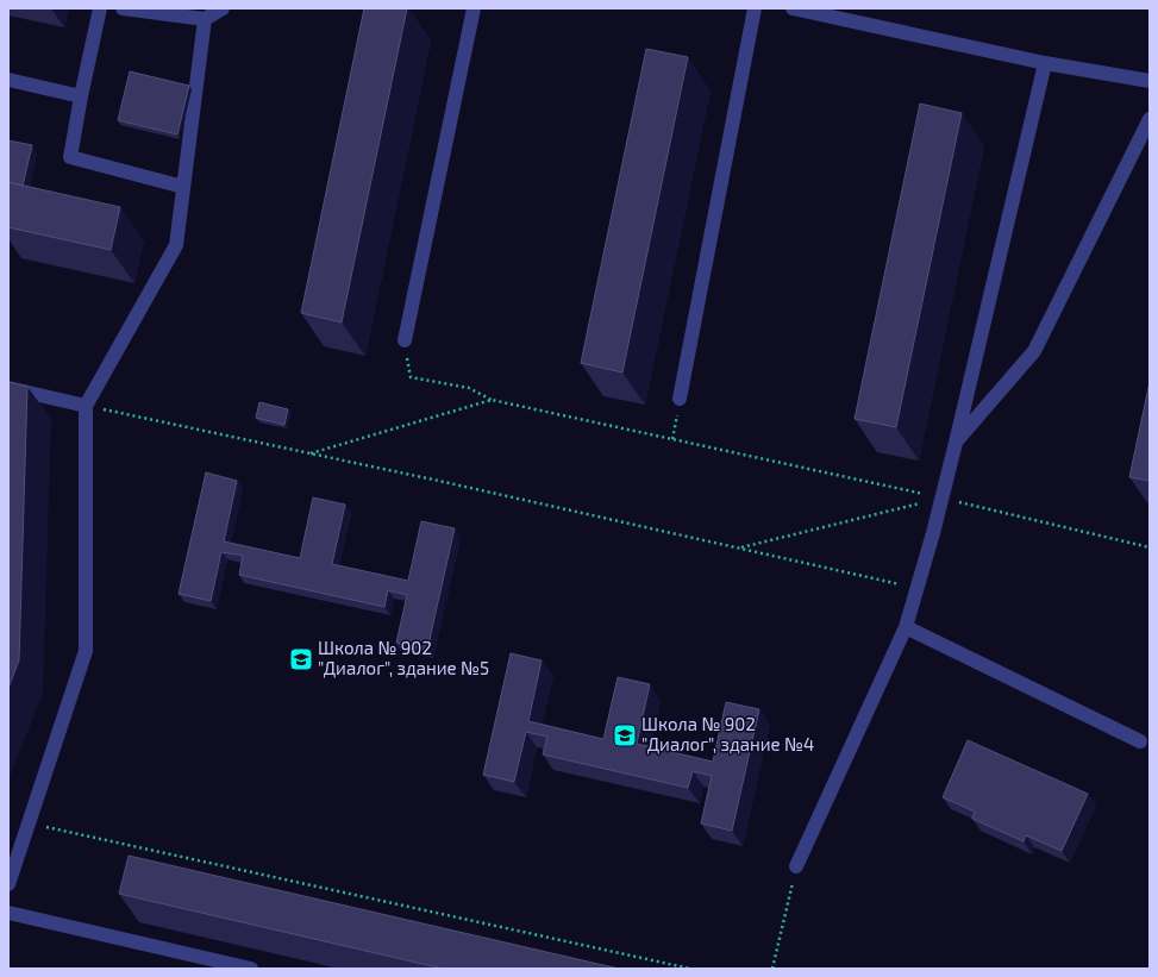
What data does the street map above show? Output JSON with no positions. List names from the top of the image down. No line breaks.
{"places":{"school or university":["Школа № 902 \"Диалог\", здание №5","Школа № 902 \"Диалог\", здание №4"]}}
